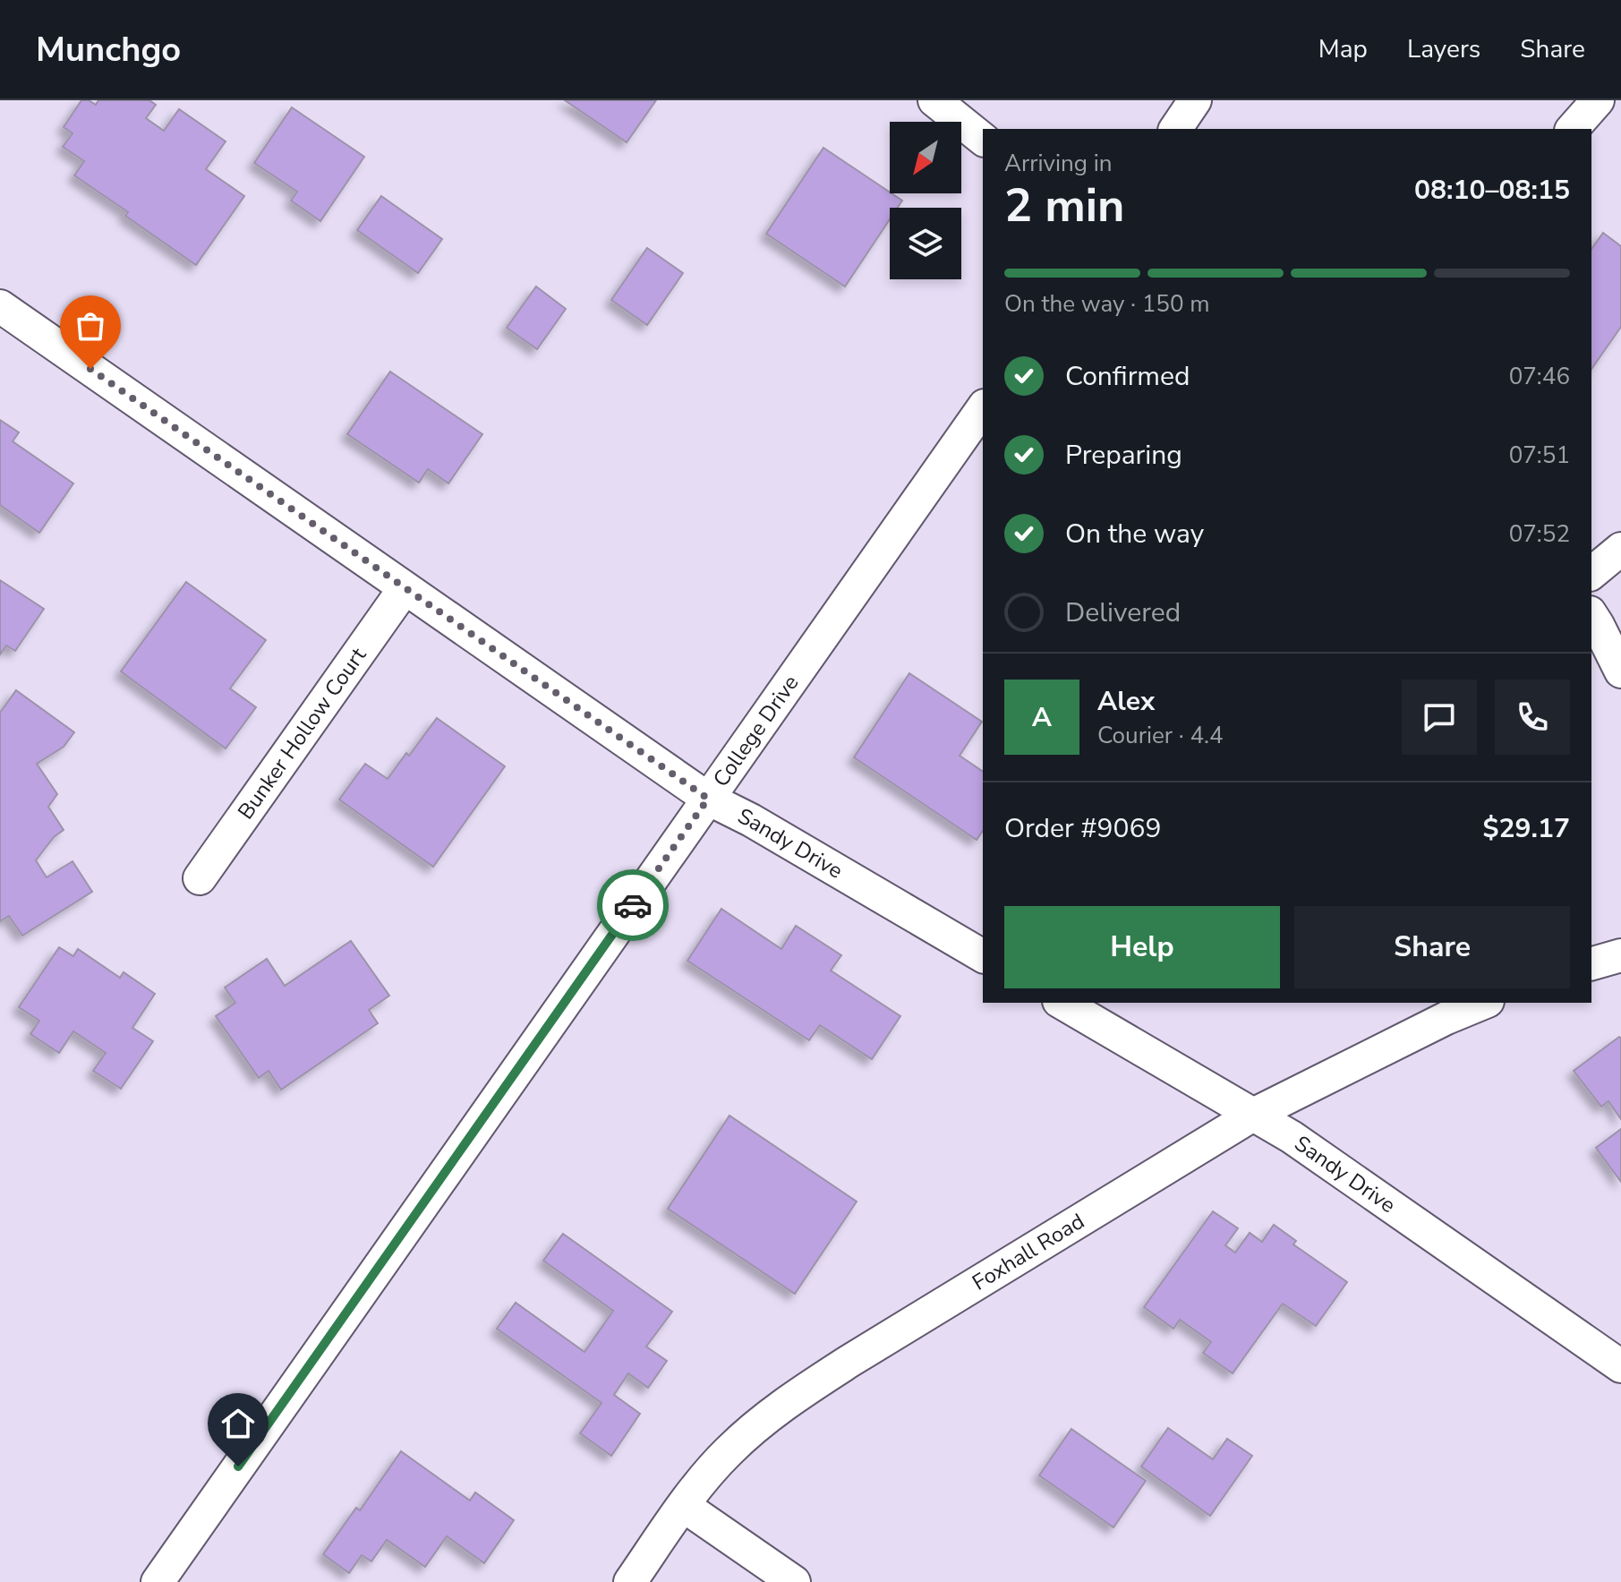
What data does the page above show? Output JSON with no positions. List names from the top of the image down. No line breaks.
{"streets":{"street":["College Drive","Bunker Hollow Court","Sandy Drive","Foxhall Road"]},"crossings":[["College Drive","Sandy Drive"],["Bunker Hollow Court","Sandy Drive"],["Sandy Drive","Foxhall Road"]],"north":"bottom left","page":{"header":"Munchgo","nav":["Map","Layers","Share"],"heading":["2 min","Arriving in","08:10–08:15"],"panel":["Alex","Courier · 4.4","Order #9069","$29.17"],"bar":"On the way · 150 m","list":[["Confirmed","07:46"],["Preparing","07:51"],["On the way","07:52"],"Delivered"],"round":"A","buttons":["Help","Share"]}}
